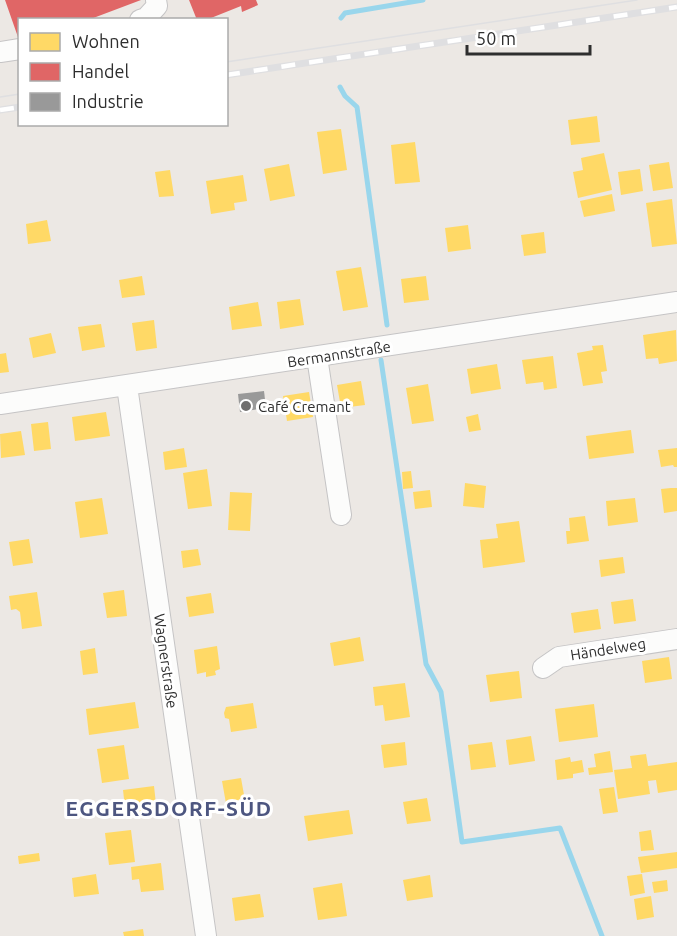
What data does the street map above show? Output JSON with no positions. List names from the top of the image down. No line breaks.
{"streets":{"street":["Bermannstraße","Händelweg","Wagnerstraße"]},"crossings":[["Bermannstraße","Wagnerstraße"]],"districts":["EGGERSDORF-SÜD"],"places":["Café Cremant"],"legend":["Wohnen","Handel","Industrie"],"scale_bar":"50 m"}
